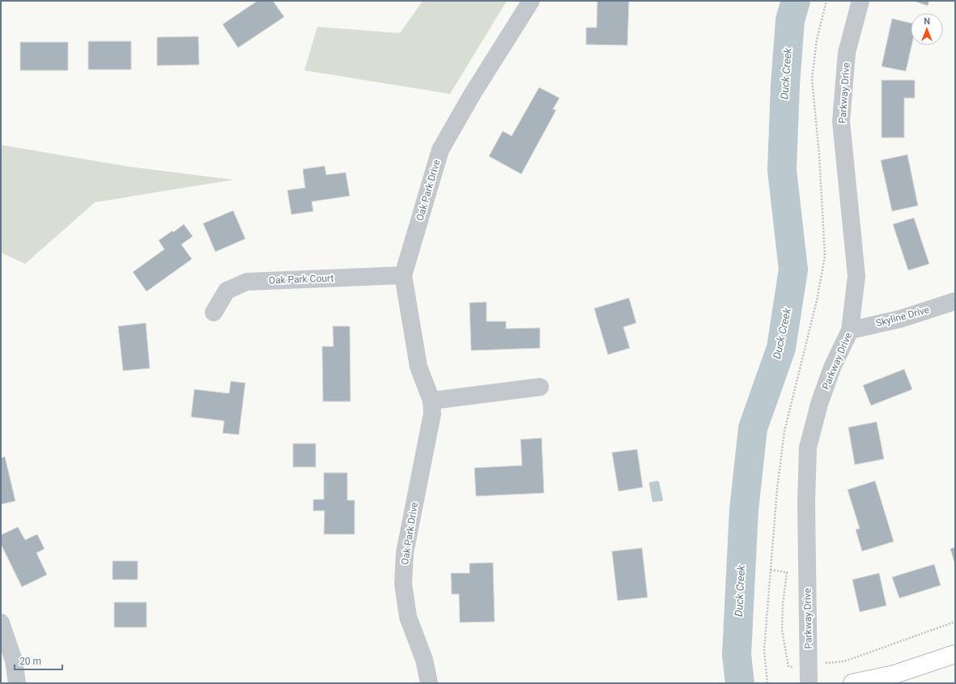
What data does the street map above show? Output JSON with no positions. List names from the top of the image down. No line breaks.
{"streets":{"street":["Parkway Drive","Oak Park Drive","Oak Park Court","Skyline Drive"]},"crossings":[["Parkway Drive","Skyline Drive"],["Oak Park Drive","Oak Park Court"]],"water":["Duck Creek"],"scale_bar":"20 m","north":"top"}
